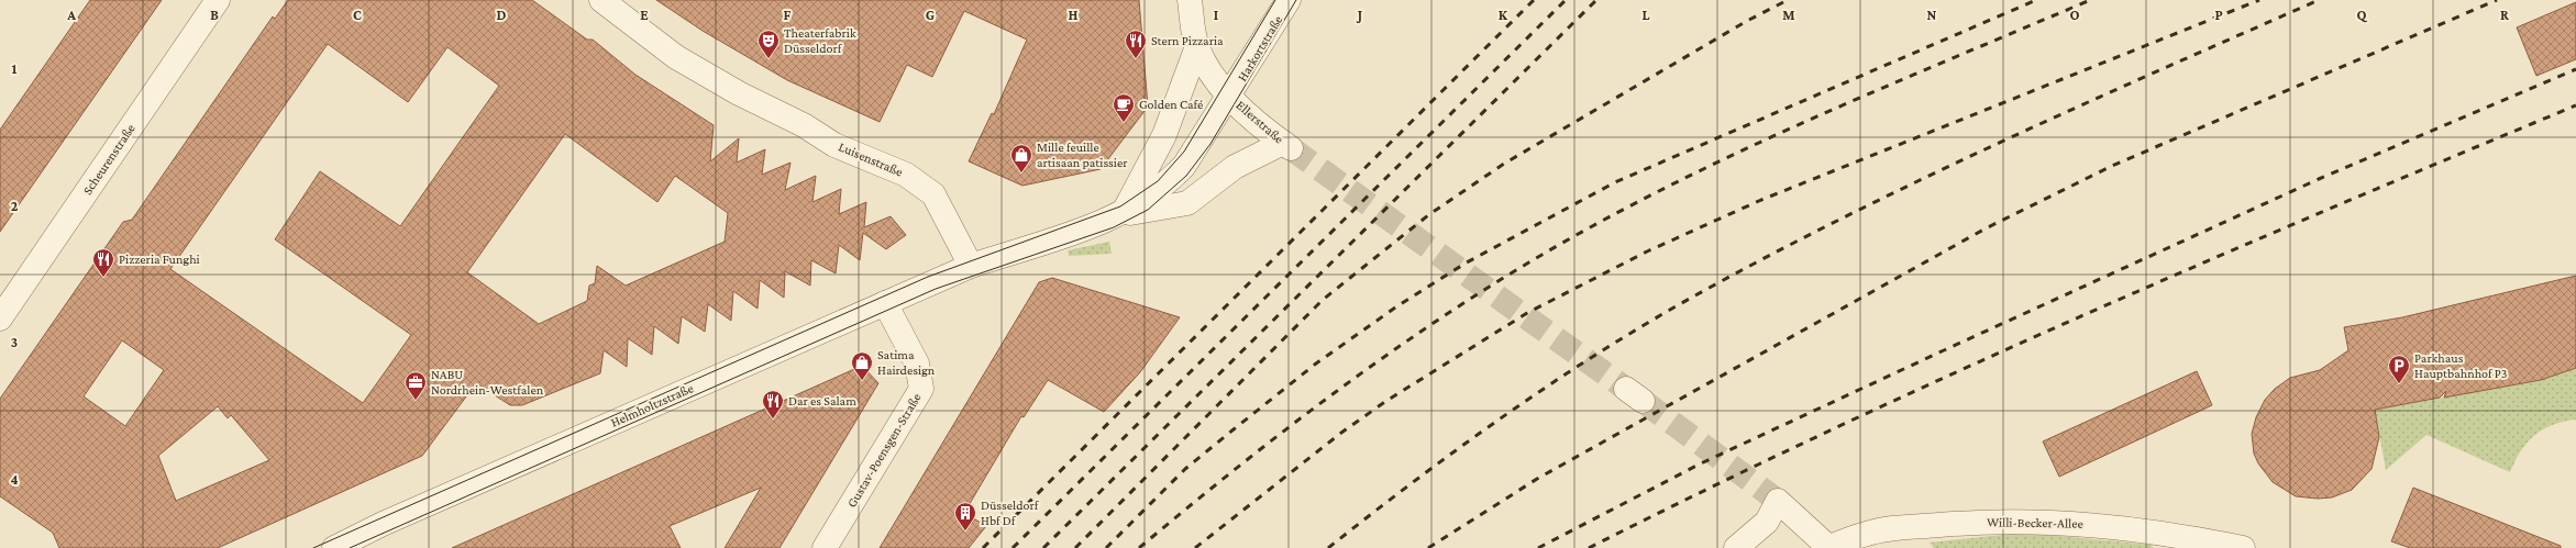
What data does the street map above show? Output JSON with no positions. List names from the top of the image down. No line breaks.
{"streets":{"street":["Harkortstraße","Ellerstraße","Scheurenstraße","Luisenstraße","Helmholtzstraße","Gustav-Poensgen-Straße","Willi-Becker-Allee"]},"crossings":[["Harkortstraße","Ellerstraße"],["Luisenstraße","Helmholtzstraße"],["Helmholtzstraße","Gustav-Poensgen-Straße"]],"places":{"theatre":["Theaterfabrik Düsseldorf"],"restaurant":["Stern Pizzaria","Pizzeria Funghi","Dar es Salam"],"cafe":["Golden Café"],"shop":["Mille feuille artisaan patissier","Satima Hairdesign"],"parking":["Parkhaus Hauptbahnhof P3"],"office":["NABU Nordrhein-Westfalen"],"building":["Düsseldorf Hbf Df"]},"grid":{"columns":["A","B","C","D","E","F","G","H","I","J","K","L","M","N","O","P","Q","R"],"rows":["1","2","3","4"]}}
